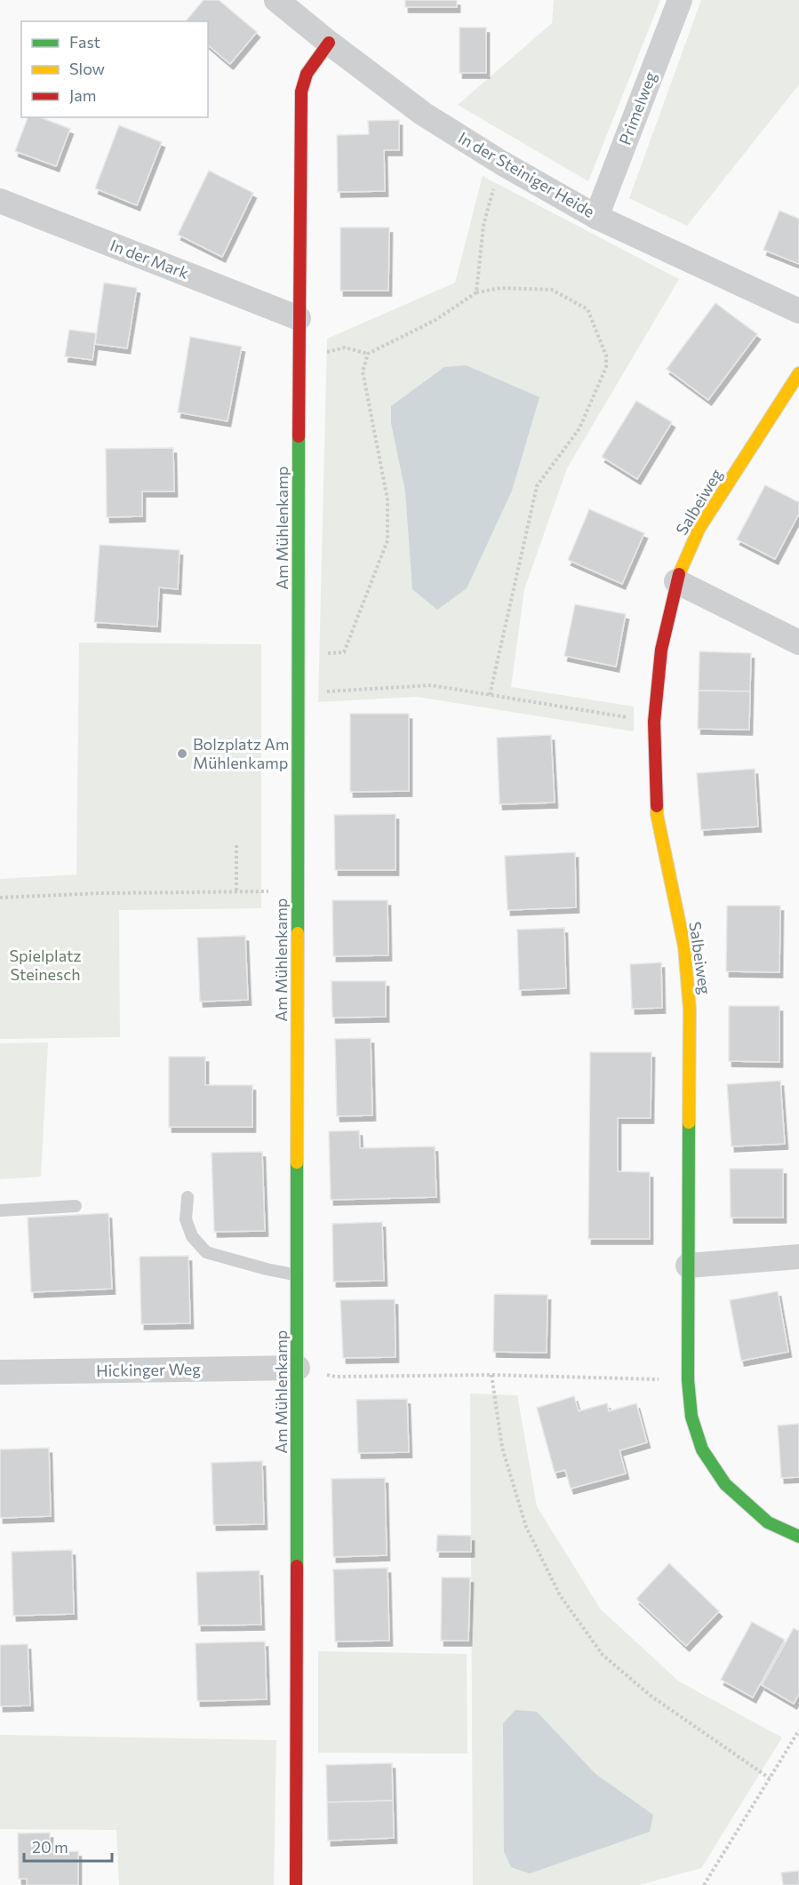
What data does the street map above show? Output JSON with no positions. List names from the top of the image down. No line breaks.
{"streets":{"street":["Primelweg","In der Steiniger Heide","In der Mark","Salbeiweg","Am Mühlenkamp","Hickinger Weg"]},"crossings":[["Primelweg","In der Steiniger Heide"],["In der Steiniger Heide","Am Mühlenkamp"],["In der Mark","Am Mühlenkamp"],["Am Mühlenkamp","Hickinger Weg"]],"parks":["Spielplatz Steinesch"],"places":["Bolzplatz Am Mühlenkamp"],"legend":["Fast","Slow","Jam"],"scale_bar":"20 m"}
